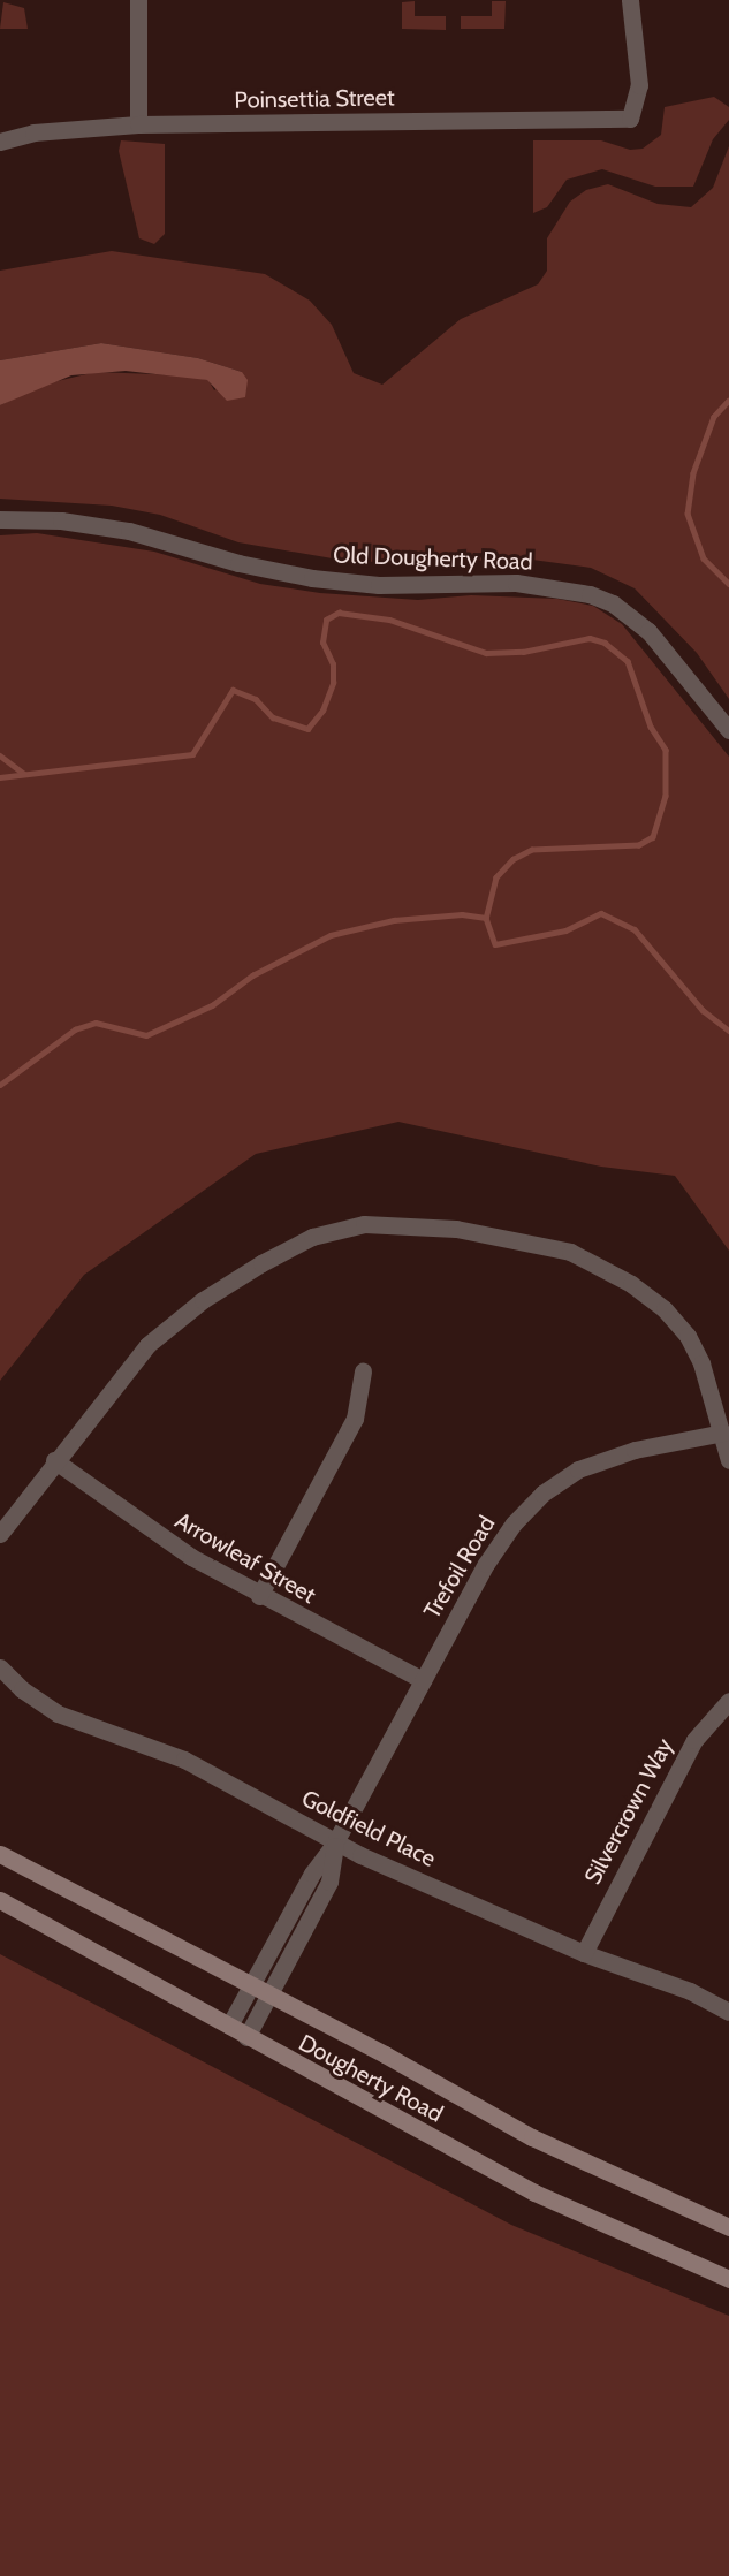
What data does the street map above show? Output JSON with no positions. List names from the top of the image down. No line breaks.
{"streets":{"main road":["Dougherty Road"],"street":["Poinsettia Street","Old Dougherty Road","Arrowleaf Street","Trefoil Road","Silvercrown Way","Goldfield Place"]},"crossings":[["Arrowleaf Street","Trefoil Road"],["Trefoil Road","Goldfield Place"],["Trefoil Road","Dougherty Road"],["Silvercrown Way","Goldfield Place"]]}
